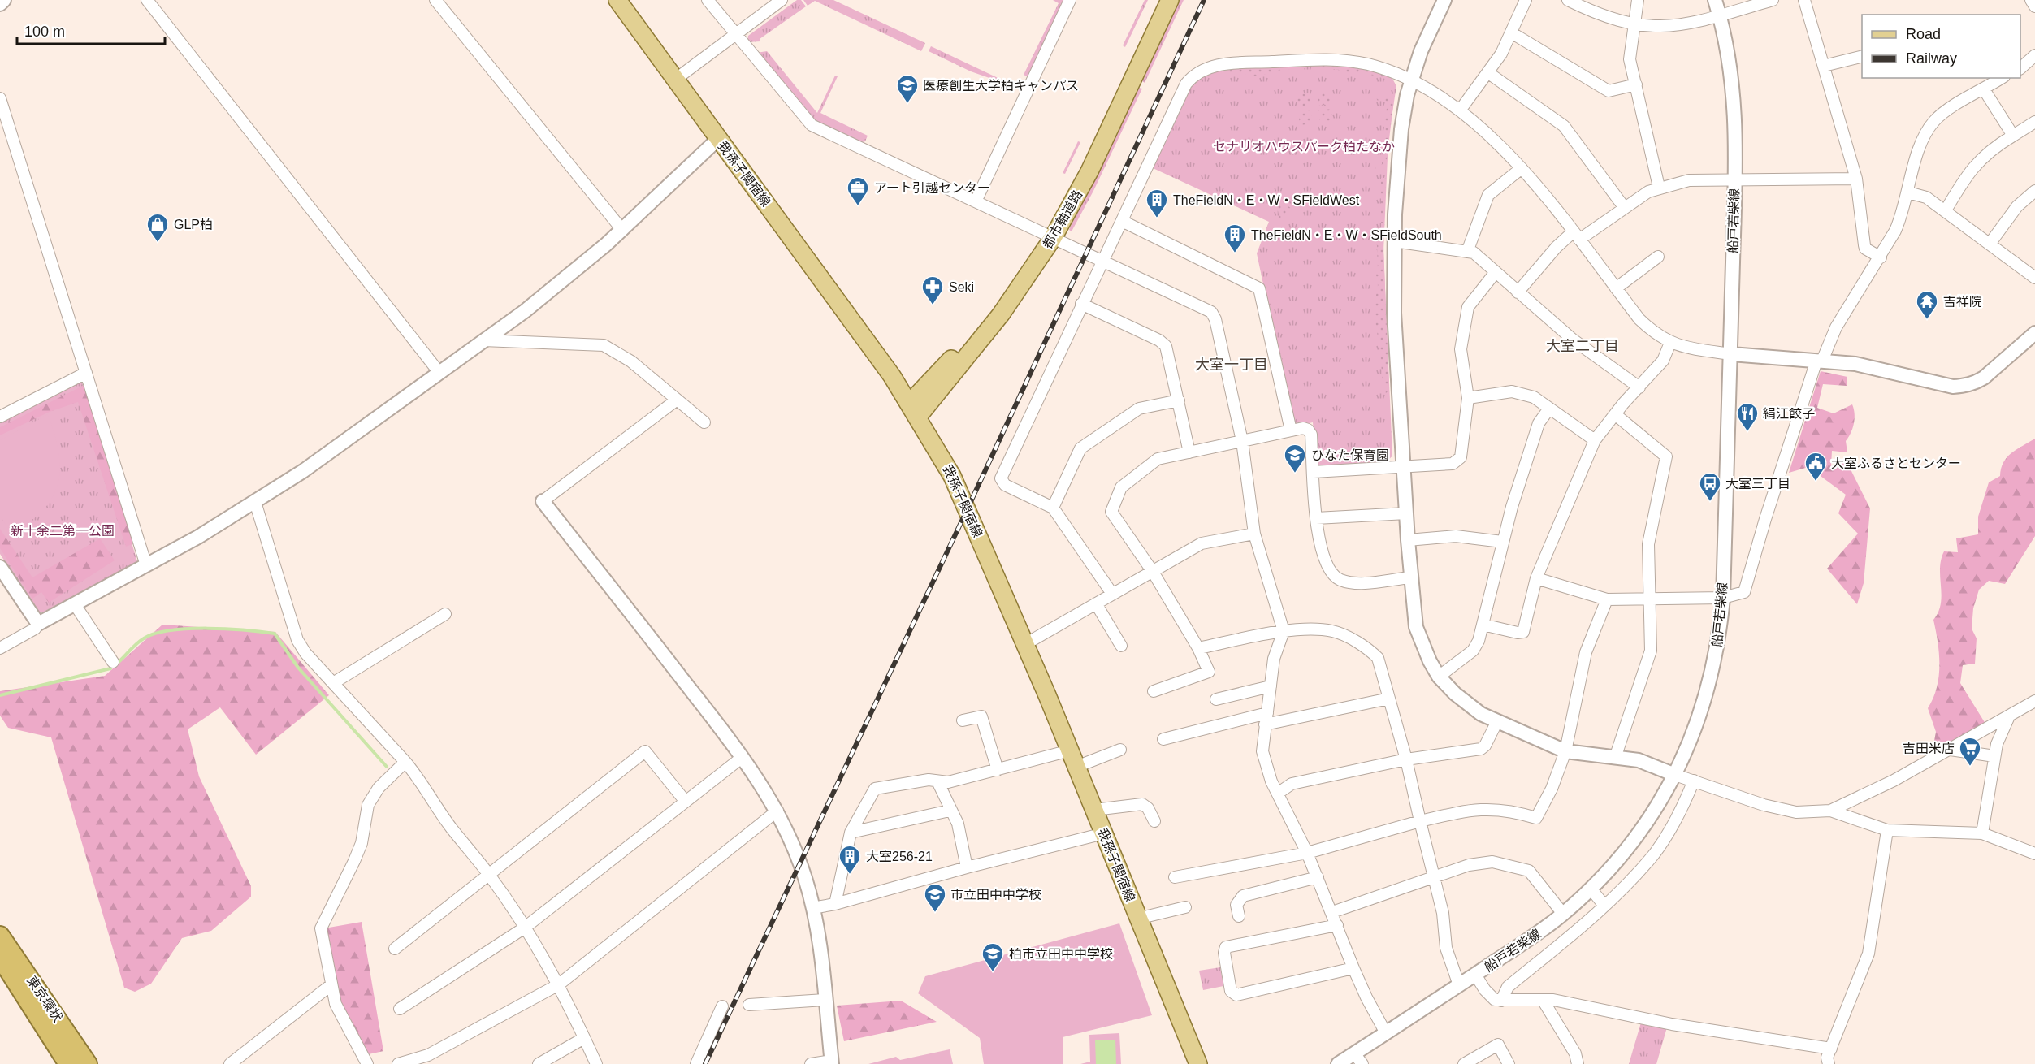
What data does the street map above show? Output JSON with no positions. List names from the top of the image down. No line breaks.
{"streets":{"highway":["東京環状"],"main road":["我孫子関宿線","都市軸道路"],"street":["船戸若柴線"]},"crossings":[["我孫子関宿線","都市軸道路"]],"districts":["大室二丁目","大室一丁目"],"parks":["セナリオハウスパーク柏たなか","新十余二第一公園"],"places":{"school or university":["医療創生大学柏キャンパス","ひなた保育園","市立田中中学校","柏市立田中中学校"],"office":["アート引越センター"],"building":["TheFieldN・E・W・SFieldWest","TheFieldN・E・W・SFieldSouth","大室256-21"],"shop":["GLP柏"],"pharmacy":["Seki"],"temple":["吉祥院"],"restaurant":["絹江餃子"],"public building":["大室ふるさとセンター"],"bus stop":["大室三丁目"],"supermarket":["吉田米店"]},"legend":["Road","Railway"],"scale_bar":"100 m"}
